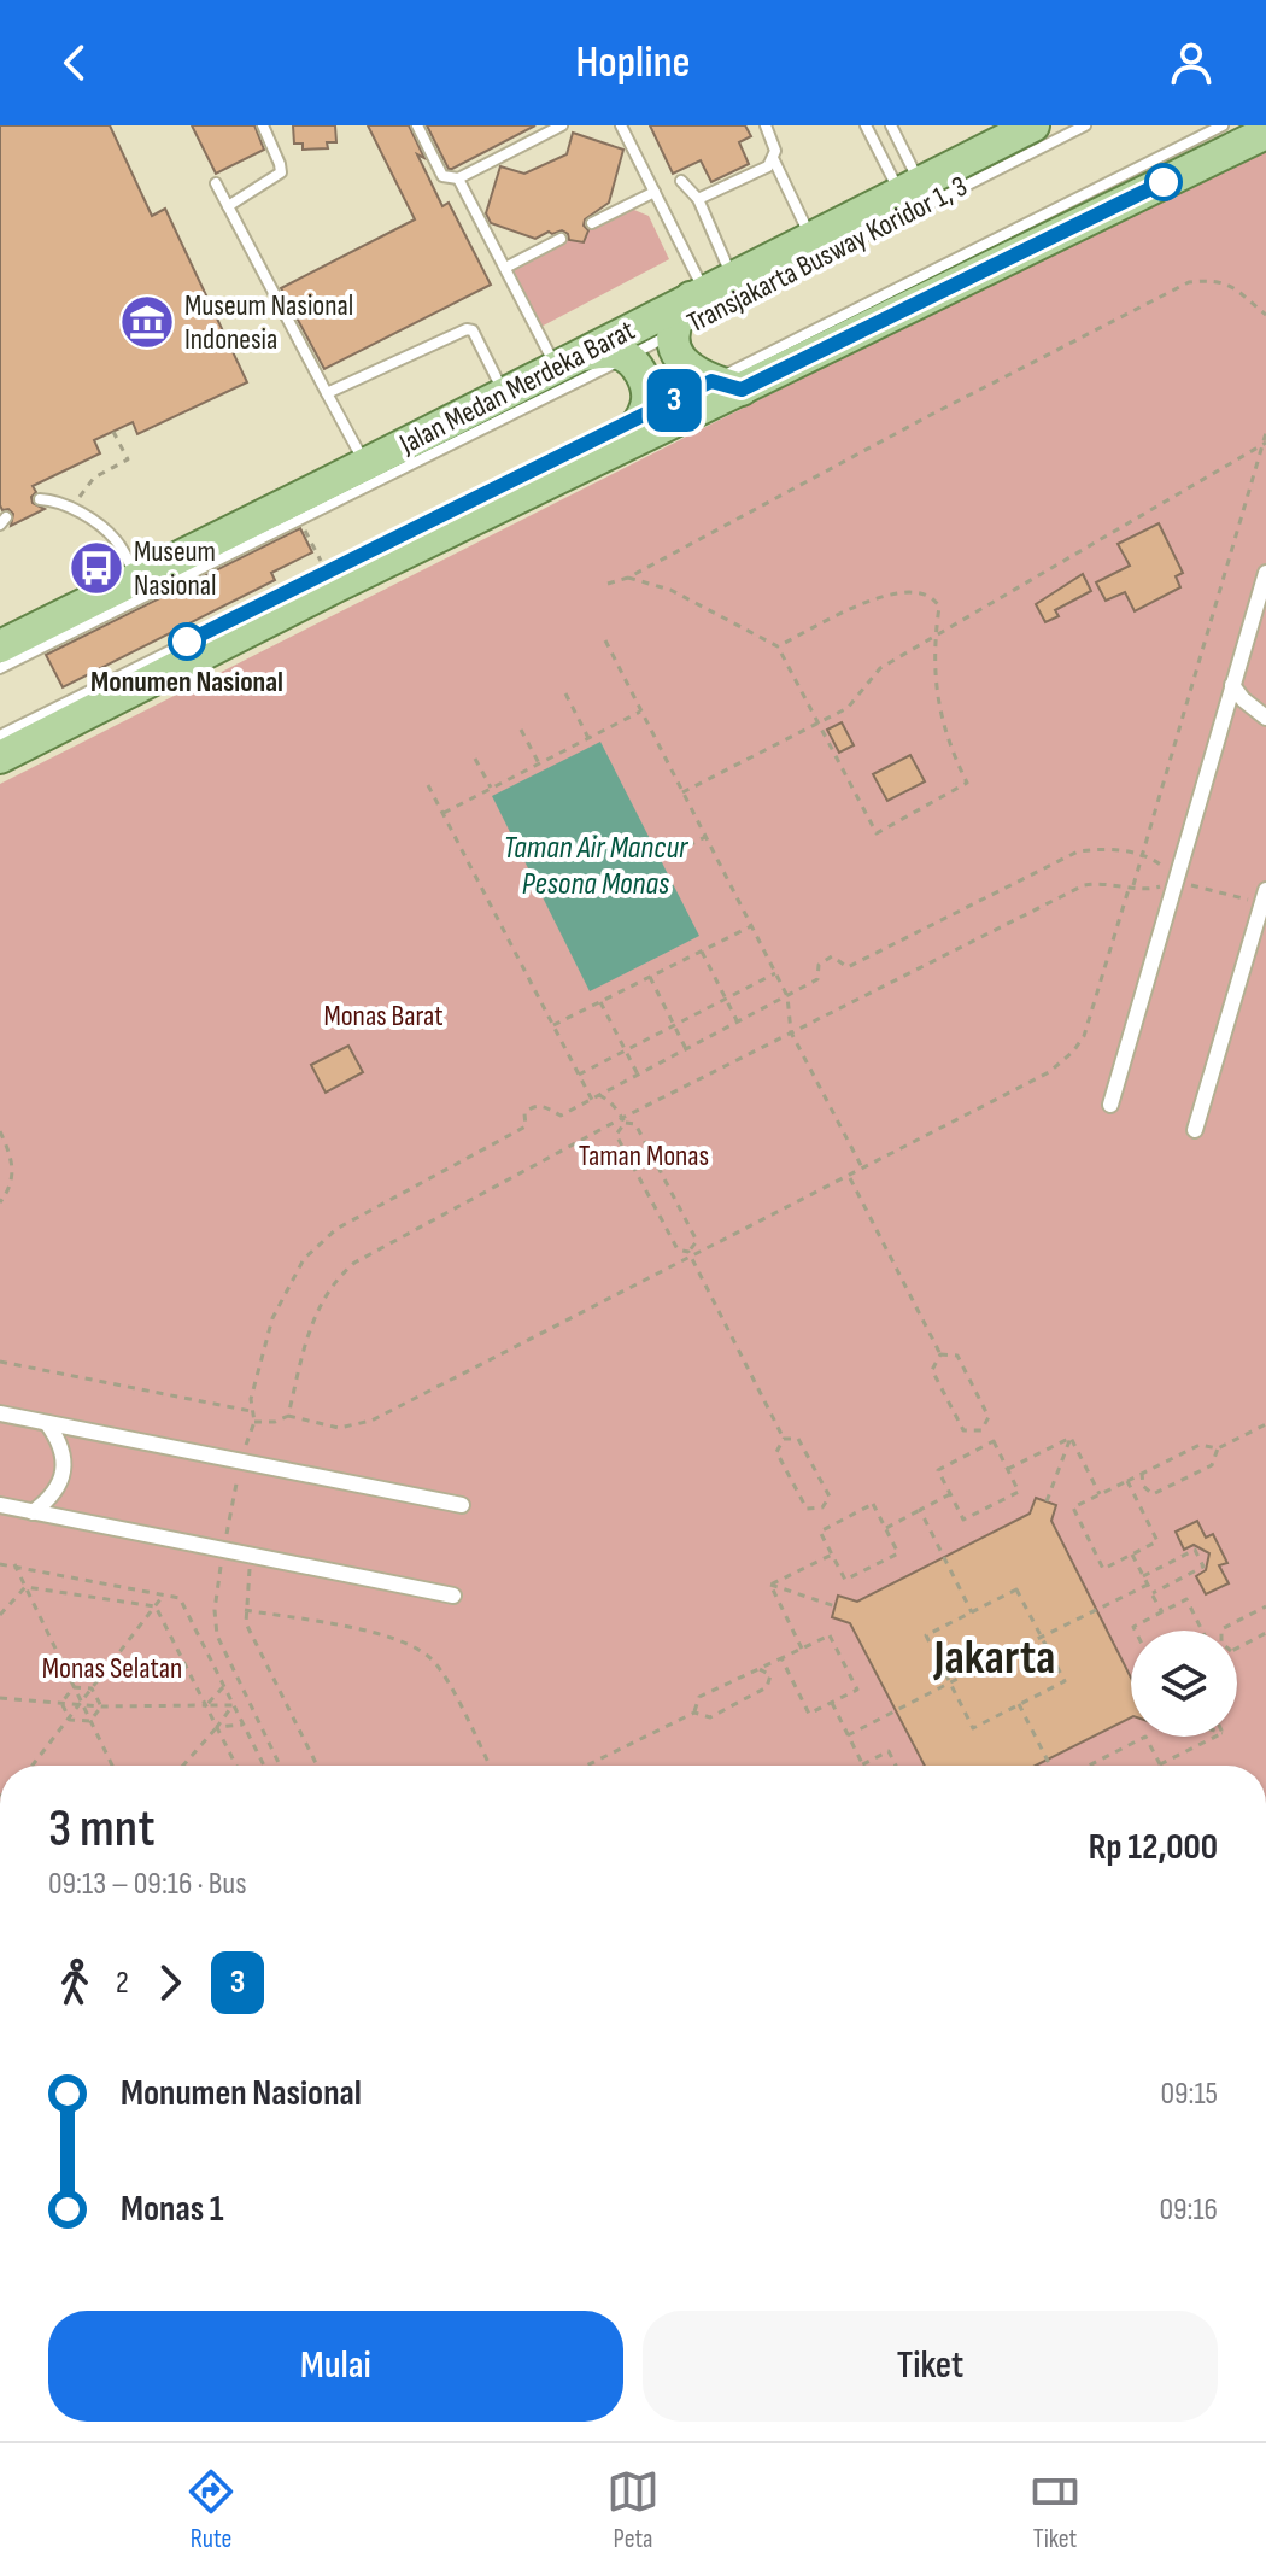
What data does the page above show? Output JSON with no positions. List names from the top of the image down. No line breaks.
{"streets":{"main road":["Jalan Medan Merdeka Barat"],"lane":["Transjakarta Busway Koridor 1, 3"]},"crossings":[["Transjakarta Busway Koridor 1, 3","Jalan Medan Merdeka Barat"]],"districts":["Jakarta"],"water":["Taman Air Mancur Pesona Monas"],"parks":["Monas Barat","Taman Monas","Monas Selatan"],"places":{"museum":["Museum Nasional Indonesia"],"bus stop":["Museum Nasional"],"other":["Monumen Nasional"]},"lines":["bus line 3"],"page":{"header":"Hopline","on_map":"3","heading":["3 mnt","09:13 – 09:16 · Bus","Rp 12,000"],"legs":["2","3"],"list":[{"name":"Monumen Nasional","value":"09:15"},{"name":"Monas 1","value":"09:16"}],"buttons":["Mulai","Tiket"],"tabs":["Rute","Peta","Tiket"]}}
